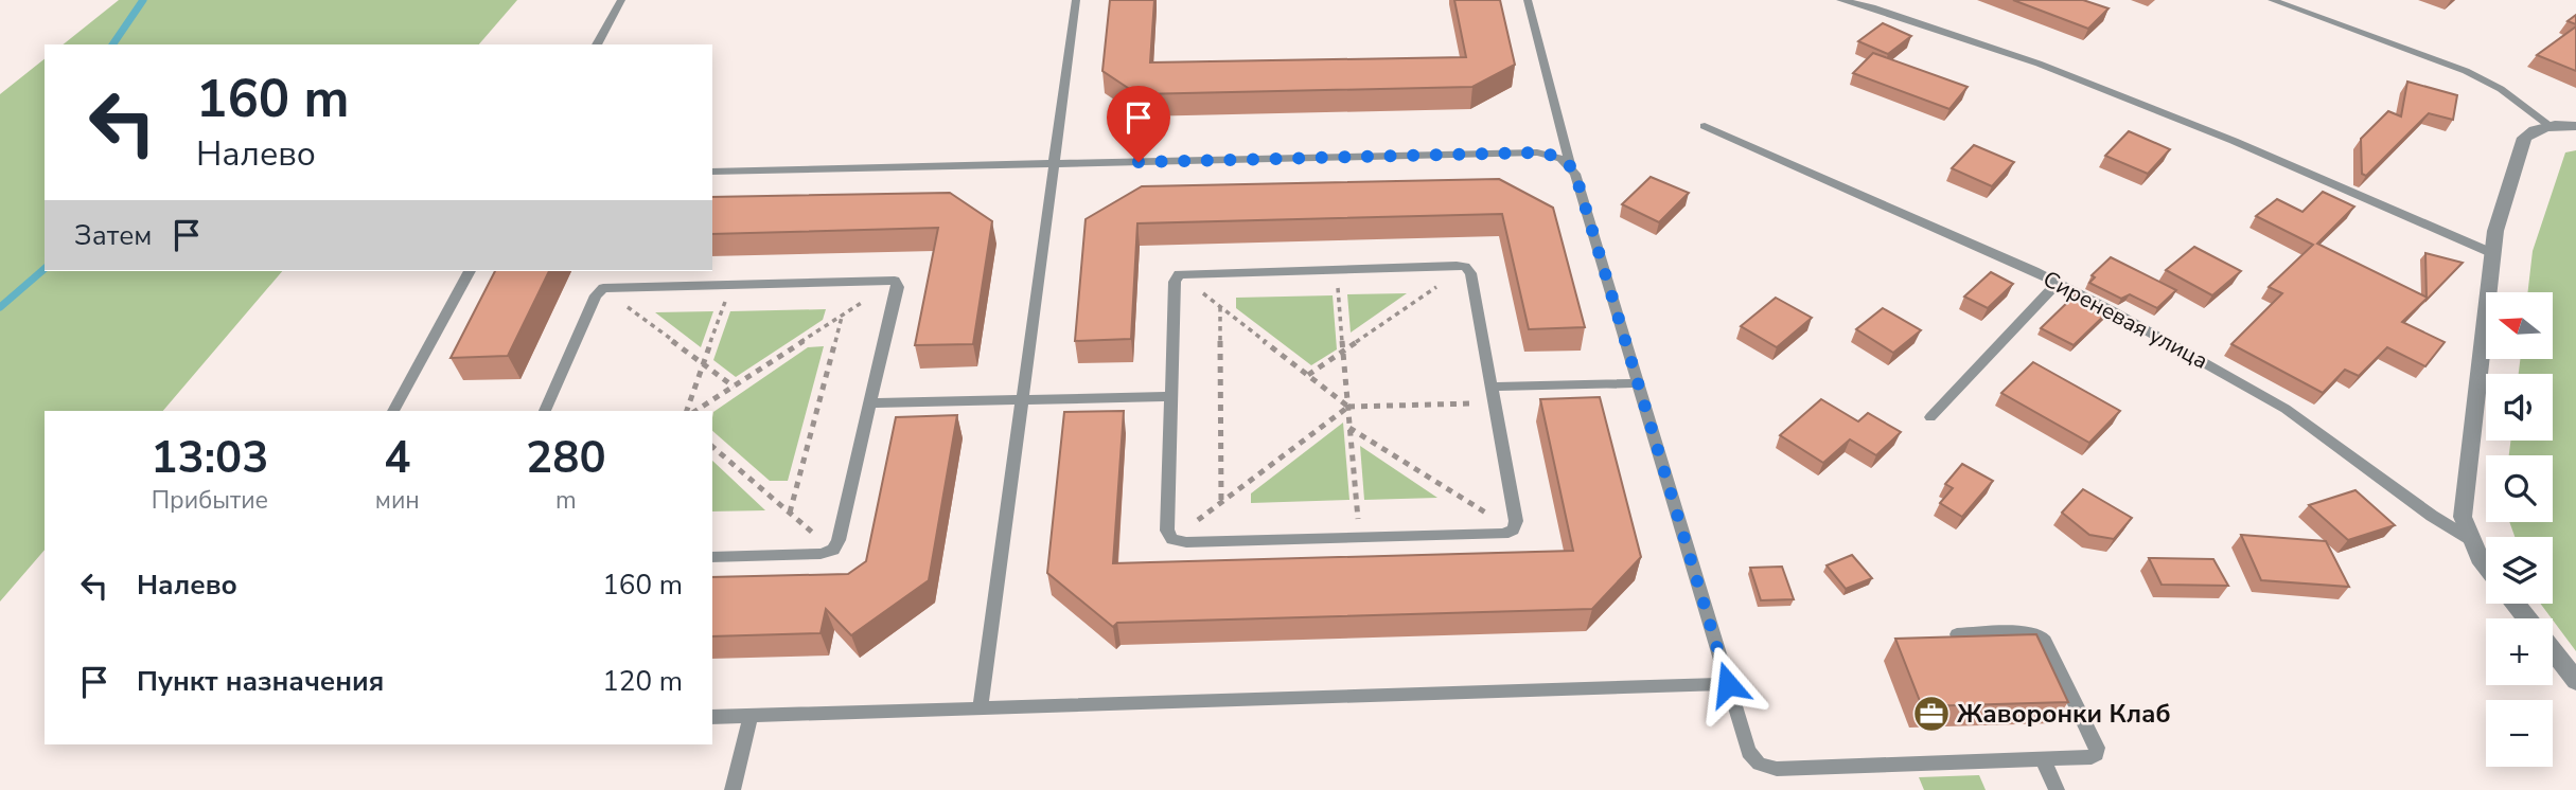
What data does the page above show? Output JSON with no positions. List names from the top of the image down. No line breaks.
{"streets":{"street":["Сиреневая улица"]},"places":{"office":["Жаворонки Клаб"]},"north":"left","page":{"turn":["160 m","Налево"],"then":"Затем","map_buttons":["+","−"],"eta":["13:03","Прибытие","4","мин","280","m"],"list":[{"name":"Налево","value":"160 m"},{"name":"Пункт назначения","value":"120 m"}]}}
